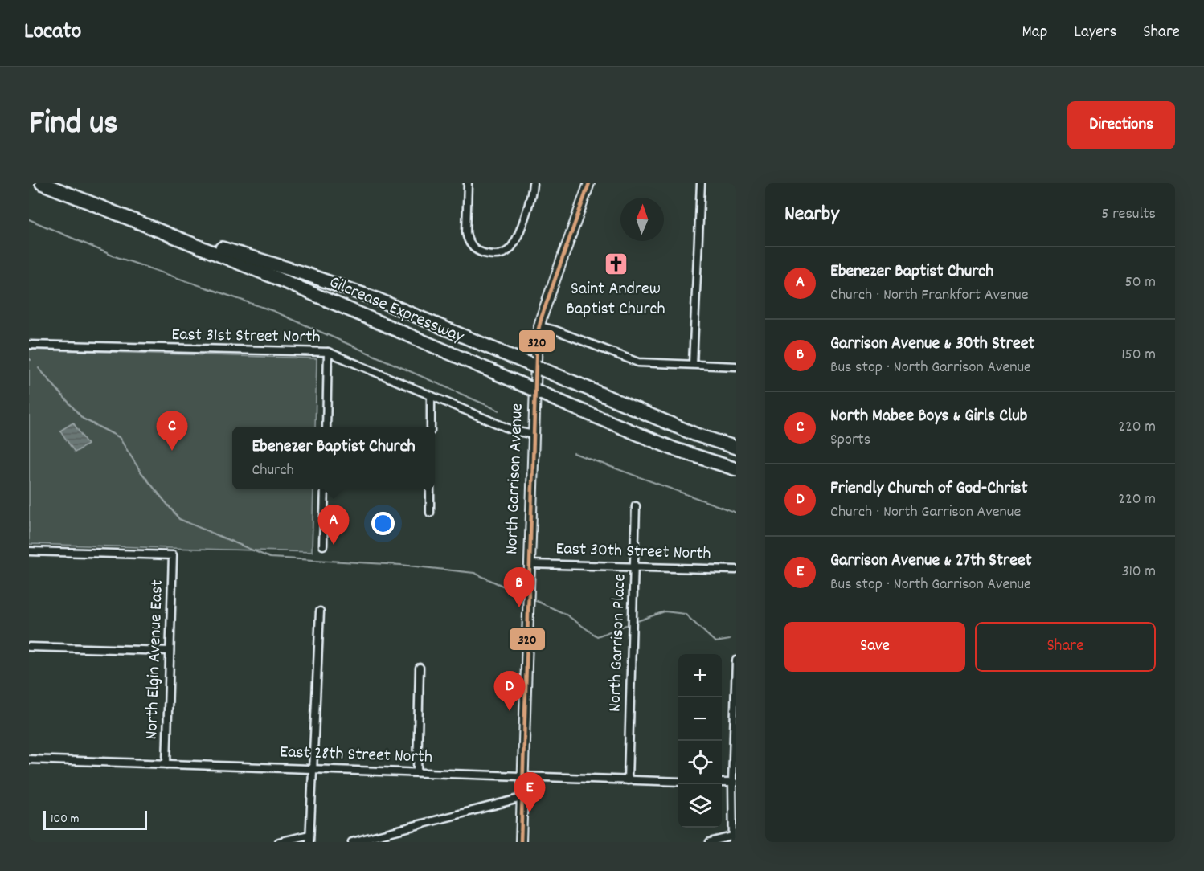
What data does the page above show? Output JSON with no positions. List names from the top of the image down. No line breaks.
{"streets":{"highway":["Gilcrease Expressway"],"street":["East 31st Street North","North Garrison Avenue","East 30th Street North","North Garrison Place","North Elgin Avenue East","East 28th Street North"]},"crossings":[["East 31st Street North","North Garrison Avenue"],["North Garrison Avenue","East 30th Street North"],["North Garrison Avenue","East 28th Street North"],["East 30th Street North","North Garrison Place"],["North Garrison Place","East 28th Street North"],["North Elgin Avenue East","East 28th Street North"]],"places":{"church":["Saint Andrew Baptist Church"]},"lines":["transit line 320"],"scale_bar":"100 m","north":"top","page":{"header":"Locato","nav":["Map","Layers","Share"],"title":"Find us","buttons":["Directions",["Save","Share"]],"heading":["Nearby","5 results"],"list":[{"mark":"A","name":"Ebenezer Baptist Church","note":"Church · North Frankfort Avenue","value":"50 m"},{"mark":"B","name":"Garrison Avenue & 30th Street","note":"Bus stop · North Garrison Avenue","value":"150 m"},{"mark":"C","name":"North Mabee Boys & Girls Club","note":"Sports","value":"220 m"},{"mark":"D","name":"Friendly Church of God-Christ","note":"Church · North Garrison Avenue","value":"220 m"},{"mark":"E","name":"Garrison Avenue & 27th Street","note":"Bus stop · North Garrison Avenue","value":"310 m"}],"pins":["C","A","B","D","E"],"popup":["Ebenezer Baptist Church","Church"],"map_buttons":["+","−"],"scale":"100 m"}}
